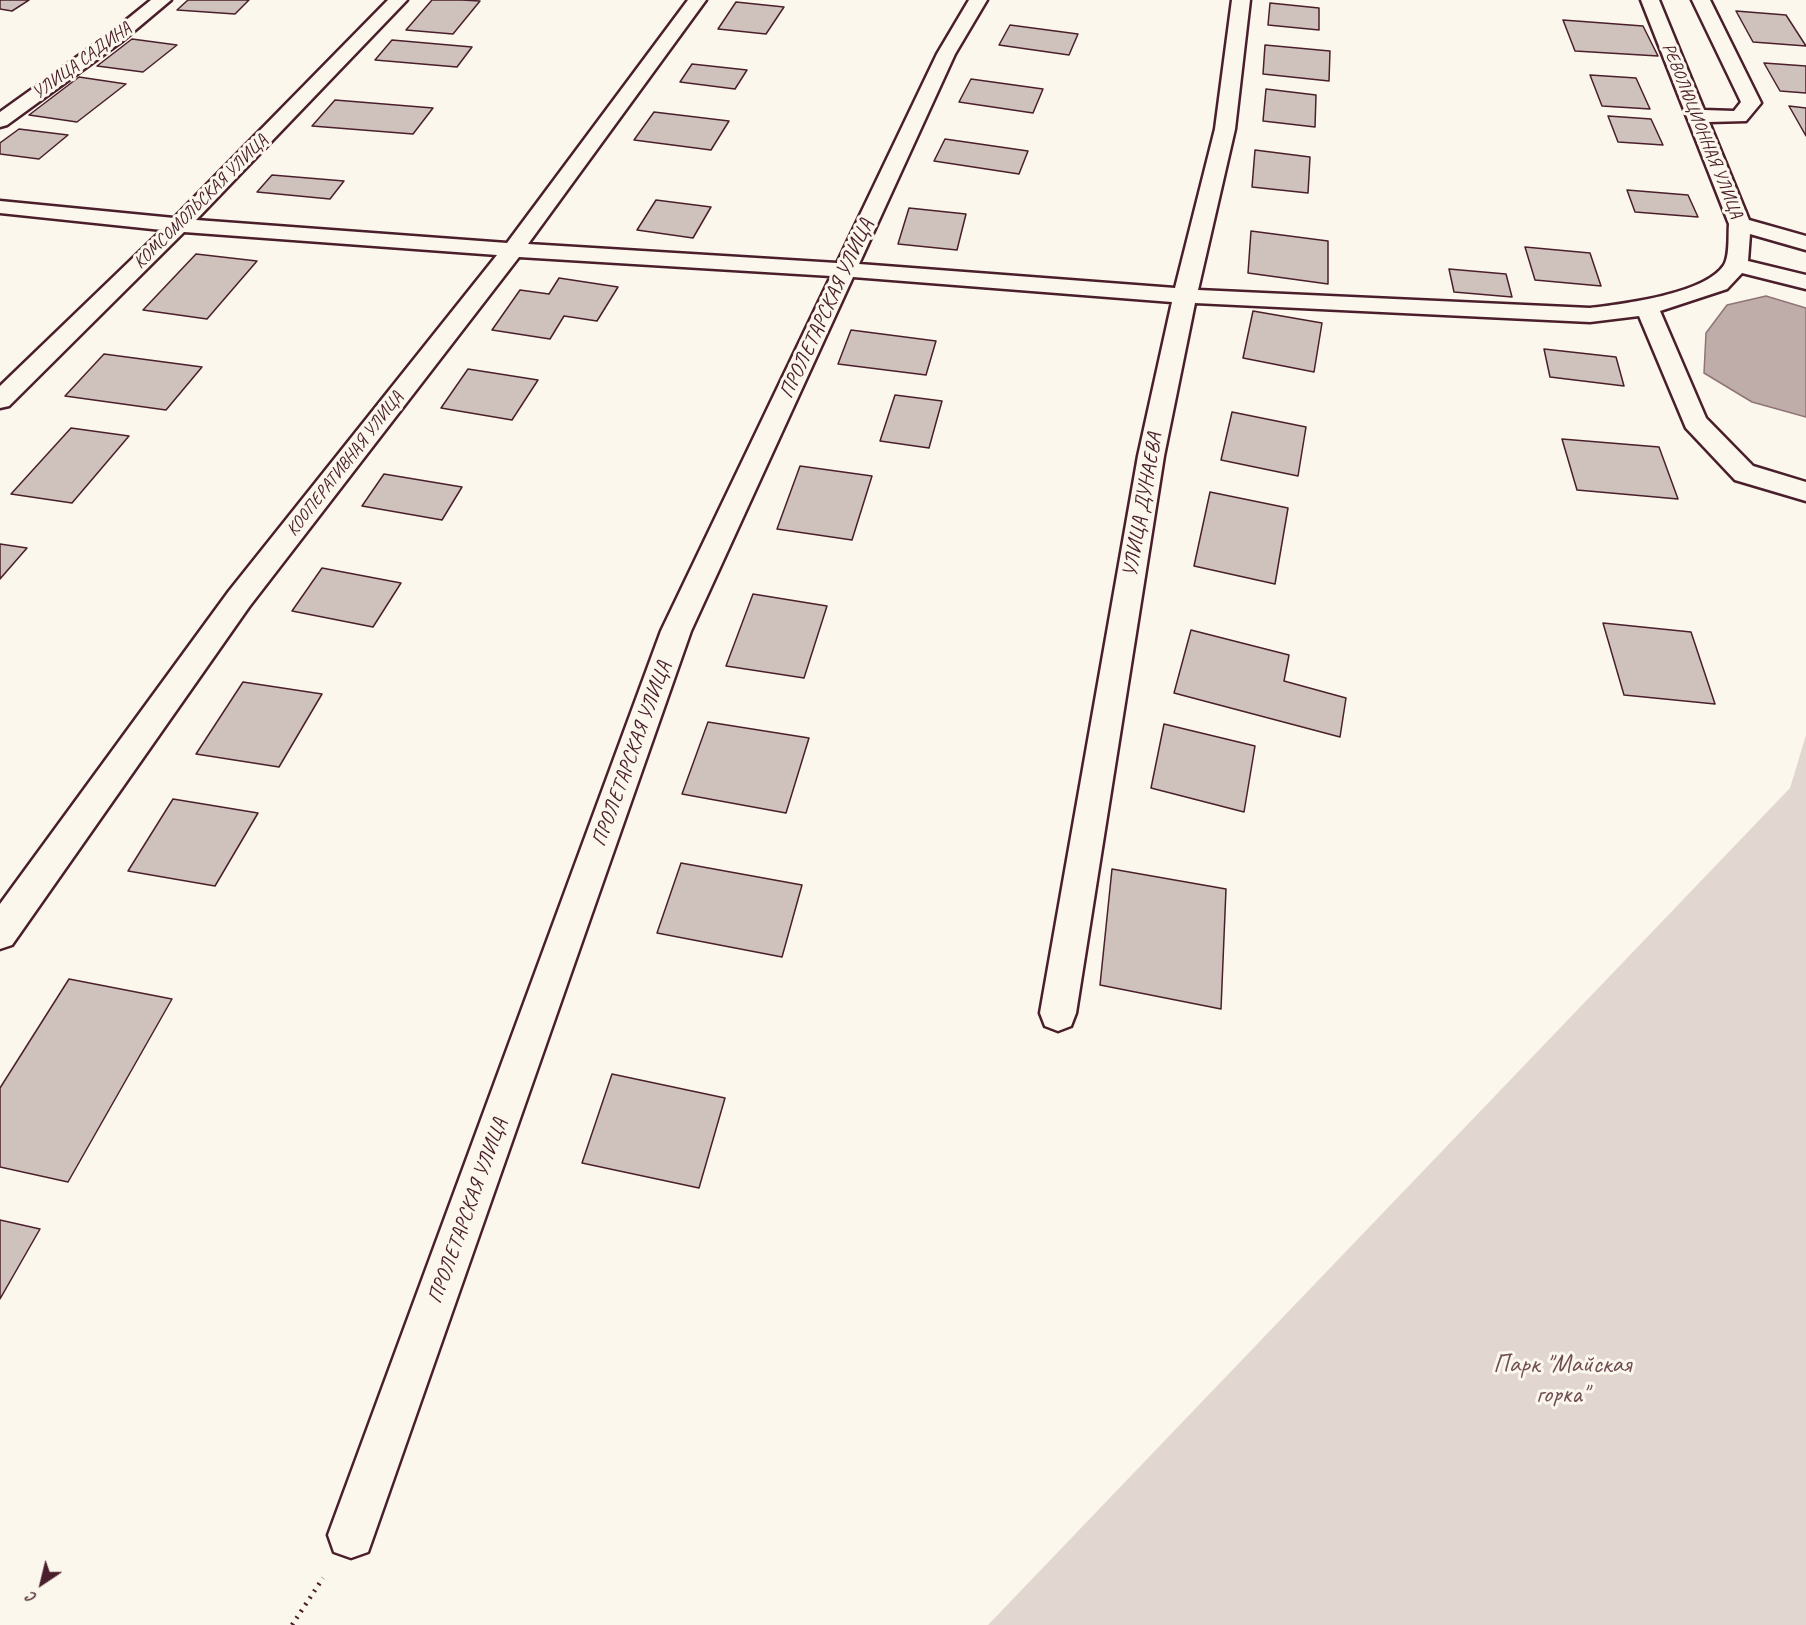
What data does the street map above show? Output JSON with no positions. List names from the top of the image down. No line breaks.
{"streets":{"street":["УЛИЦА САДИНА","РЕВОЛЮЦИОННАЯ УЛИЦА","КОМСОМОЛЬСКАЯ УЛИЦА","ПРОЛЕТАРСКАЯ УЛИЦА","КООПЕРАТИВНАЯ УЛИЦА","УЛИЦА ДУНАЕВА"]},"parks":["Парк \"Майская горка\""],"north":"bottom left"}
